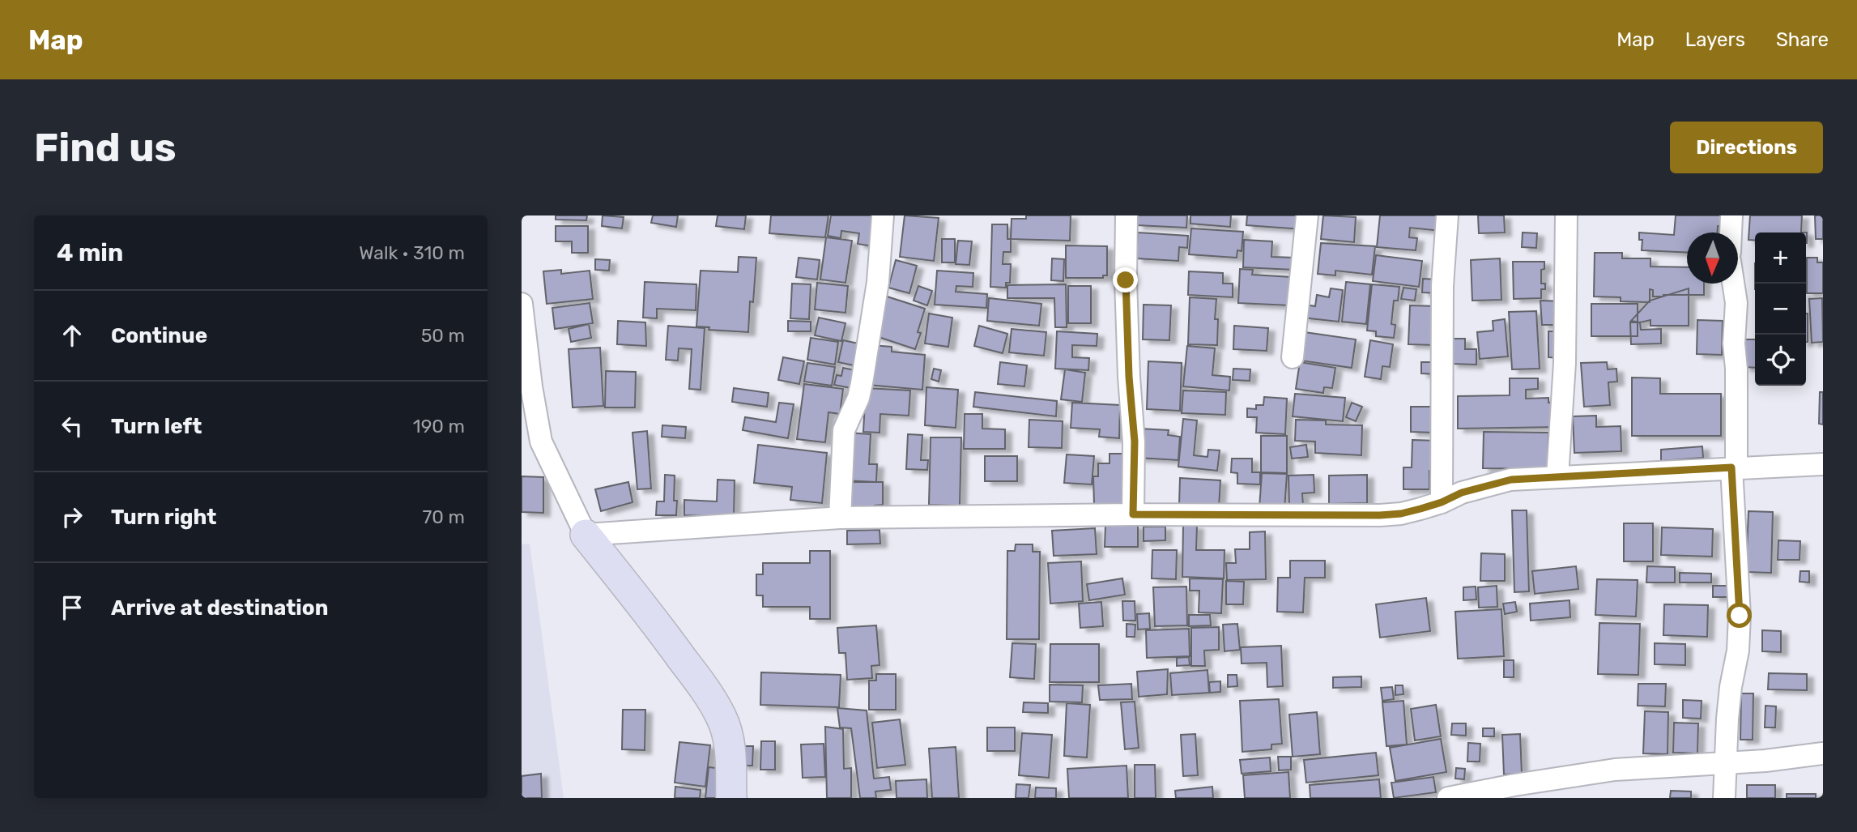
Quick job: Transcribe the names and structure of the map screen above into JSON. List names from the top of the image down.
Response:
{
  "north": "bottom",
  "page": {
    "header": "Map",
    "nav": ["Map", "Layers", "Share"],
    "buttons": "Directions",
    "title": "Find us",
    "heading": ["4 min", "Walk · 310 m"],
    "map_buttons": ["+", "−"],
    "list": [
      ["Continue", "50 m"],
      ["Turn left", "190 m"],
      ["Turn right", "70 m"],
      "Arrive at destination"
    ]
  }
}
